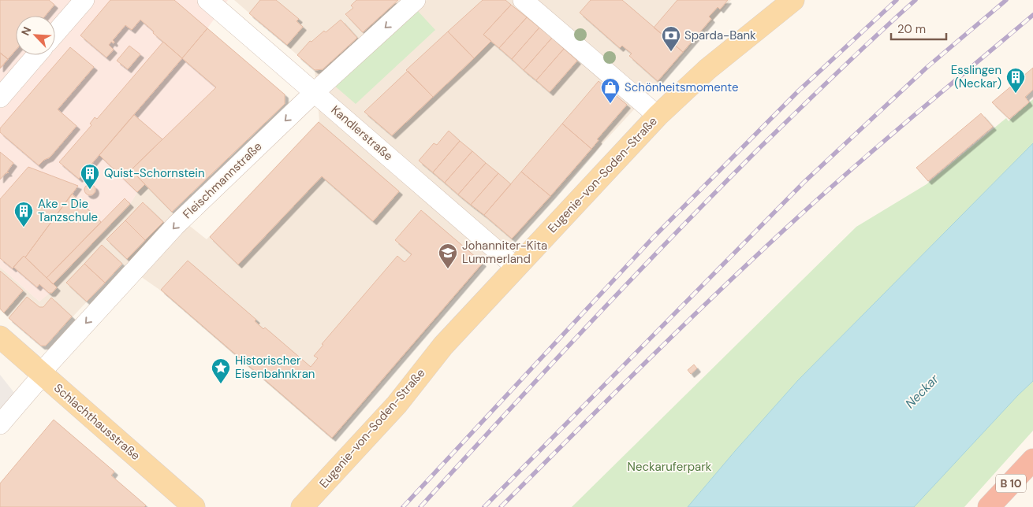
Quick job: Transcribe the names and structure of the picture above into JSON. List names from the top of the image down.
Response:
{
  "streets": {
    "highway": ["B 10"],
    "main road": ["Eugenie-von-Soden-Straße", "Schlachthausstraße"],
    "street": ["Kandlerstraße", "Fleischmannstraße"]
  },
  "crossings": [
    ["Kandlerstraße", "Eugenie-von-Soden-Straße"],
    ["Kandlerstraße", "Fleischmannstraße"],
    ["Fleischmannstraße", "Schlachthausstraße"]
  ],
  "one_way": ["Fleischmannstraße"],
  "water": ["Neckar"],
  "parks": ["Neckaruferpark"],
  "places": {
    "bank": ["Sparda-Bank"],
    "building": ["Esslingen (Neckar)", "Quist-Schornstein", "Ake - Die Tanzschule"],
    "shop": ["Schönheitsmomente"],
    "school or university": ["Johanniter-Kita Lummerland"],
    "place": ["Historischer Eisenbahnkran"]
  },
  "scale_bar": "20 m",
  "north": "top left"
}
